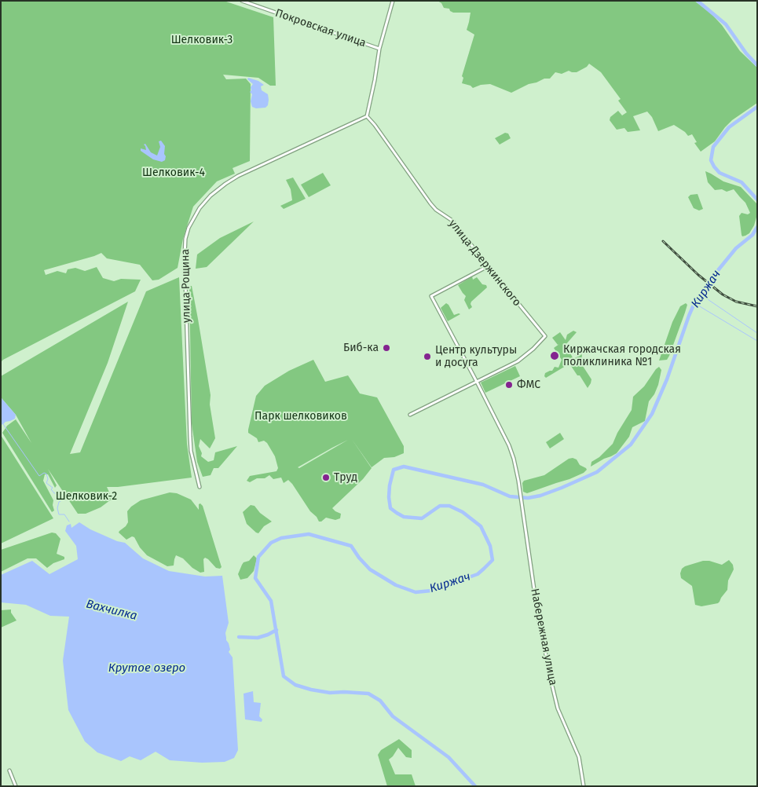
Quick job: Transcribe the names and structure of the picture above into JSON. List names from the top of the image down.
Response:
{
  "streets": {
    "street": [
      "Покровская улица",
      "улица Дзержинского",
      "улица Рощина",
      "Набережная улица"
    ]
  },
  "crossings": [
    ["улица Дзержинского", "улица Рощина"],
    ["улица Дзержинского", "Набережная улица"]
  ],
  "water": ["Киржач", "Вахчилка", "Крутое озеро"],
  "parks": [
    "Шелковик-3",
    "Шелковик-4",
    "Парк шелковиков",
    "Шелковик-2"
  ],
  "places": [
    "Биб-ка",
    "Киржачская городская поликлиника №1",
    "Центр культуры и досуга",
    "ФМС",
    "Труд"
  ]
}
